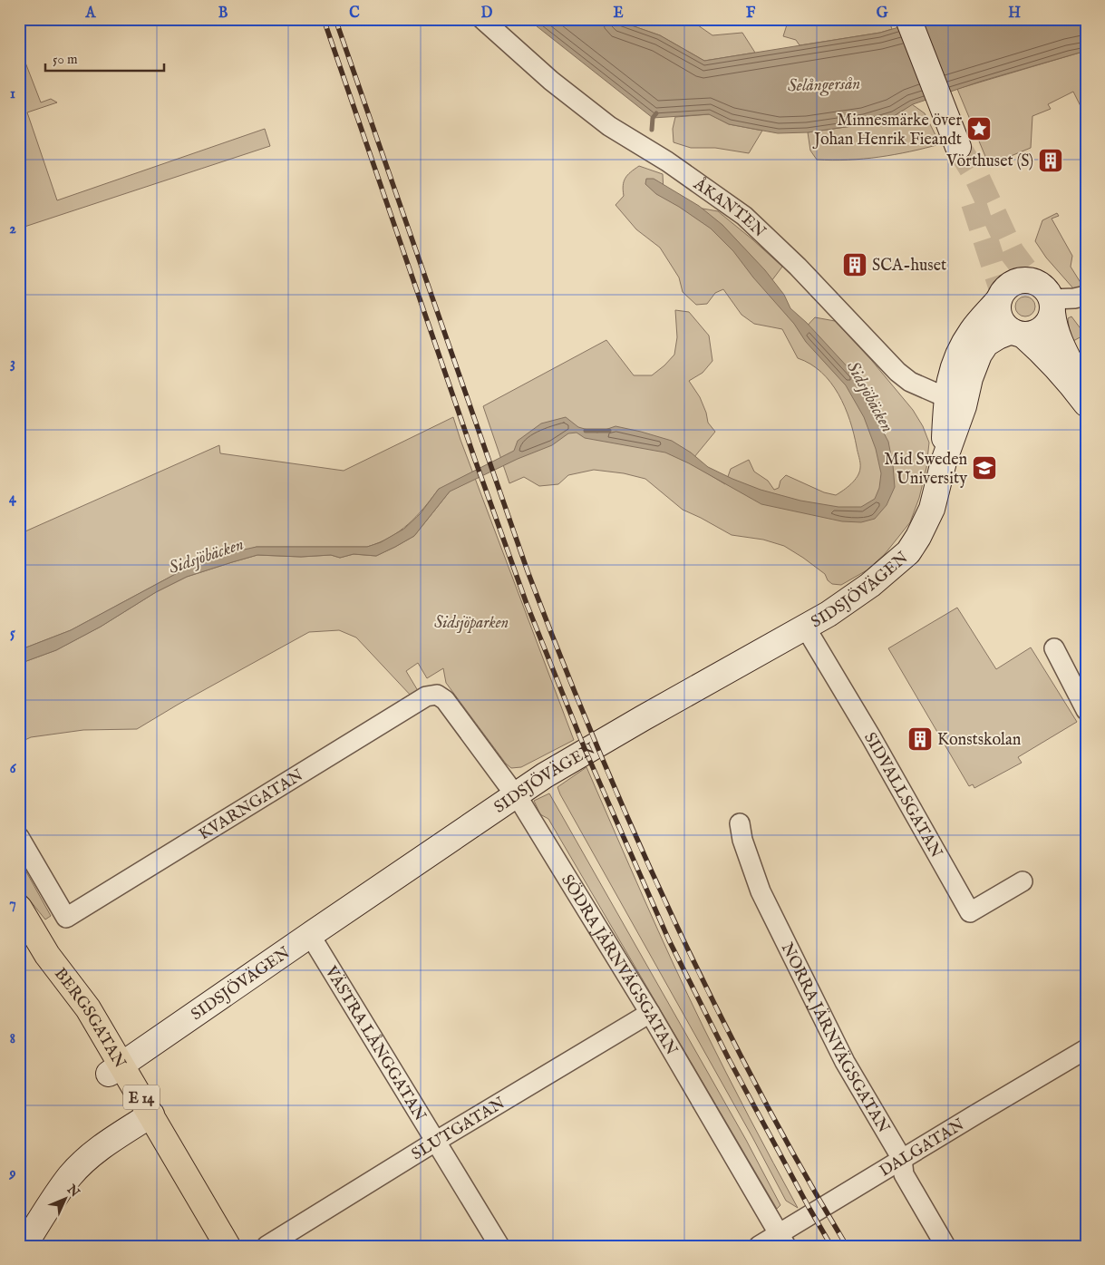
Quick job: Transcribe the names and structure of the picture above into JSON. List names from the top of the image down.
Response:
{
  "streets": {
    "highway": ["BERGSGATAN", "E 14"],
    "street": [
      "ÅKANTEN",
      "SIDSJÖVÄGEN",
      "SIDVALLSGATAN",
      "KVARNGATAN",
      "SÖDRA JÄRNVÄGSGATAN",
      "NORRA JÄRNVÄGSGATAN",
      "VÄSTRA LÅNGGATAN",
      "SLUTGATAN",
      "DALGATAN"
    ]
  },
  "crossings": [
    ["ÅKANTEN", "SIDSJÖVÄGEN"],
    ["SIDSJÖVÄGEN", "SIDVALLSGATAN"],
    ["SIDSJÖVÄGEN", "SÖDRA JÄRNVÄGSGATAN"],
    ["SIDSJÖVÄGEN", "BERGSGATAN"],
    ["SIDSJÖVÄGEN", "VÄSTRA LÅNGGATAN"],
    ["KVARNGATAN", "SÖDRA JÄRNVÄGSGATAN"],
    ["SÖDRA JÄRNVÄGSGATAN", "SLUTGATAN"],
    ["SÖDRA JÄRNVÄGSGATAN", "DALGATAN"],
    ["NORRA JÄRNVÄGSGATAN", "DALGATAN"],
    ["VÄSTRA LÅNGGATAN", "SLUTGATAN"]
  ],
  "water": ["Selångersån", "Sidsjöbäcken"],
  "parks": ["Sidsjöparken"],
  "places": {
    "place": ["Minnesmärke över Johan Henrik Fieandt"],
    "building": ["Vörthuset (S)", "SCA-huset", "Konstskolan"],
    "school or university": ["Mid Sweden University"]
  },
  "scale_bar": "50 m",
  "north": "top right",
  "grid": {
    "columns": [
      "A",
      "B",
      "C",
      "D",
      "E",
      "F",
      "G",
      "H"
    ],
    "rows": [
      "1",
      "2",
      "3",
      "4",
      "5",
      "6",
      "7",
      "8",
      "9"
    ]
  }
}
